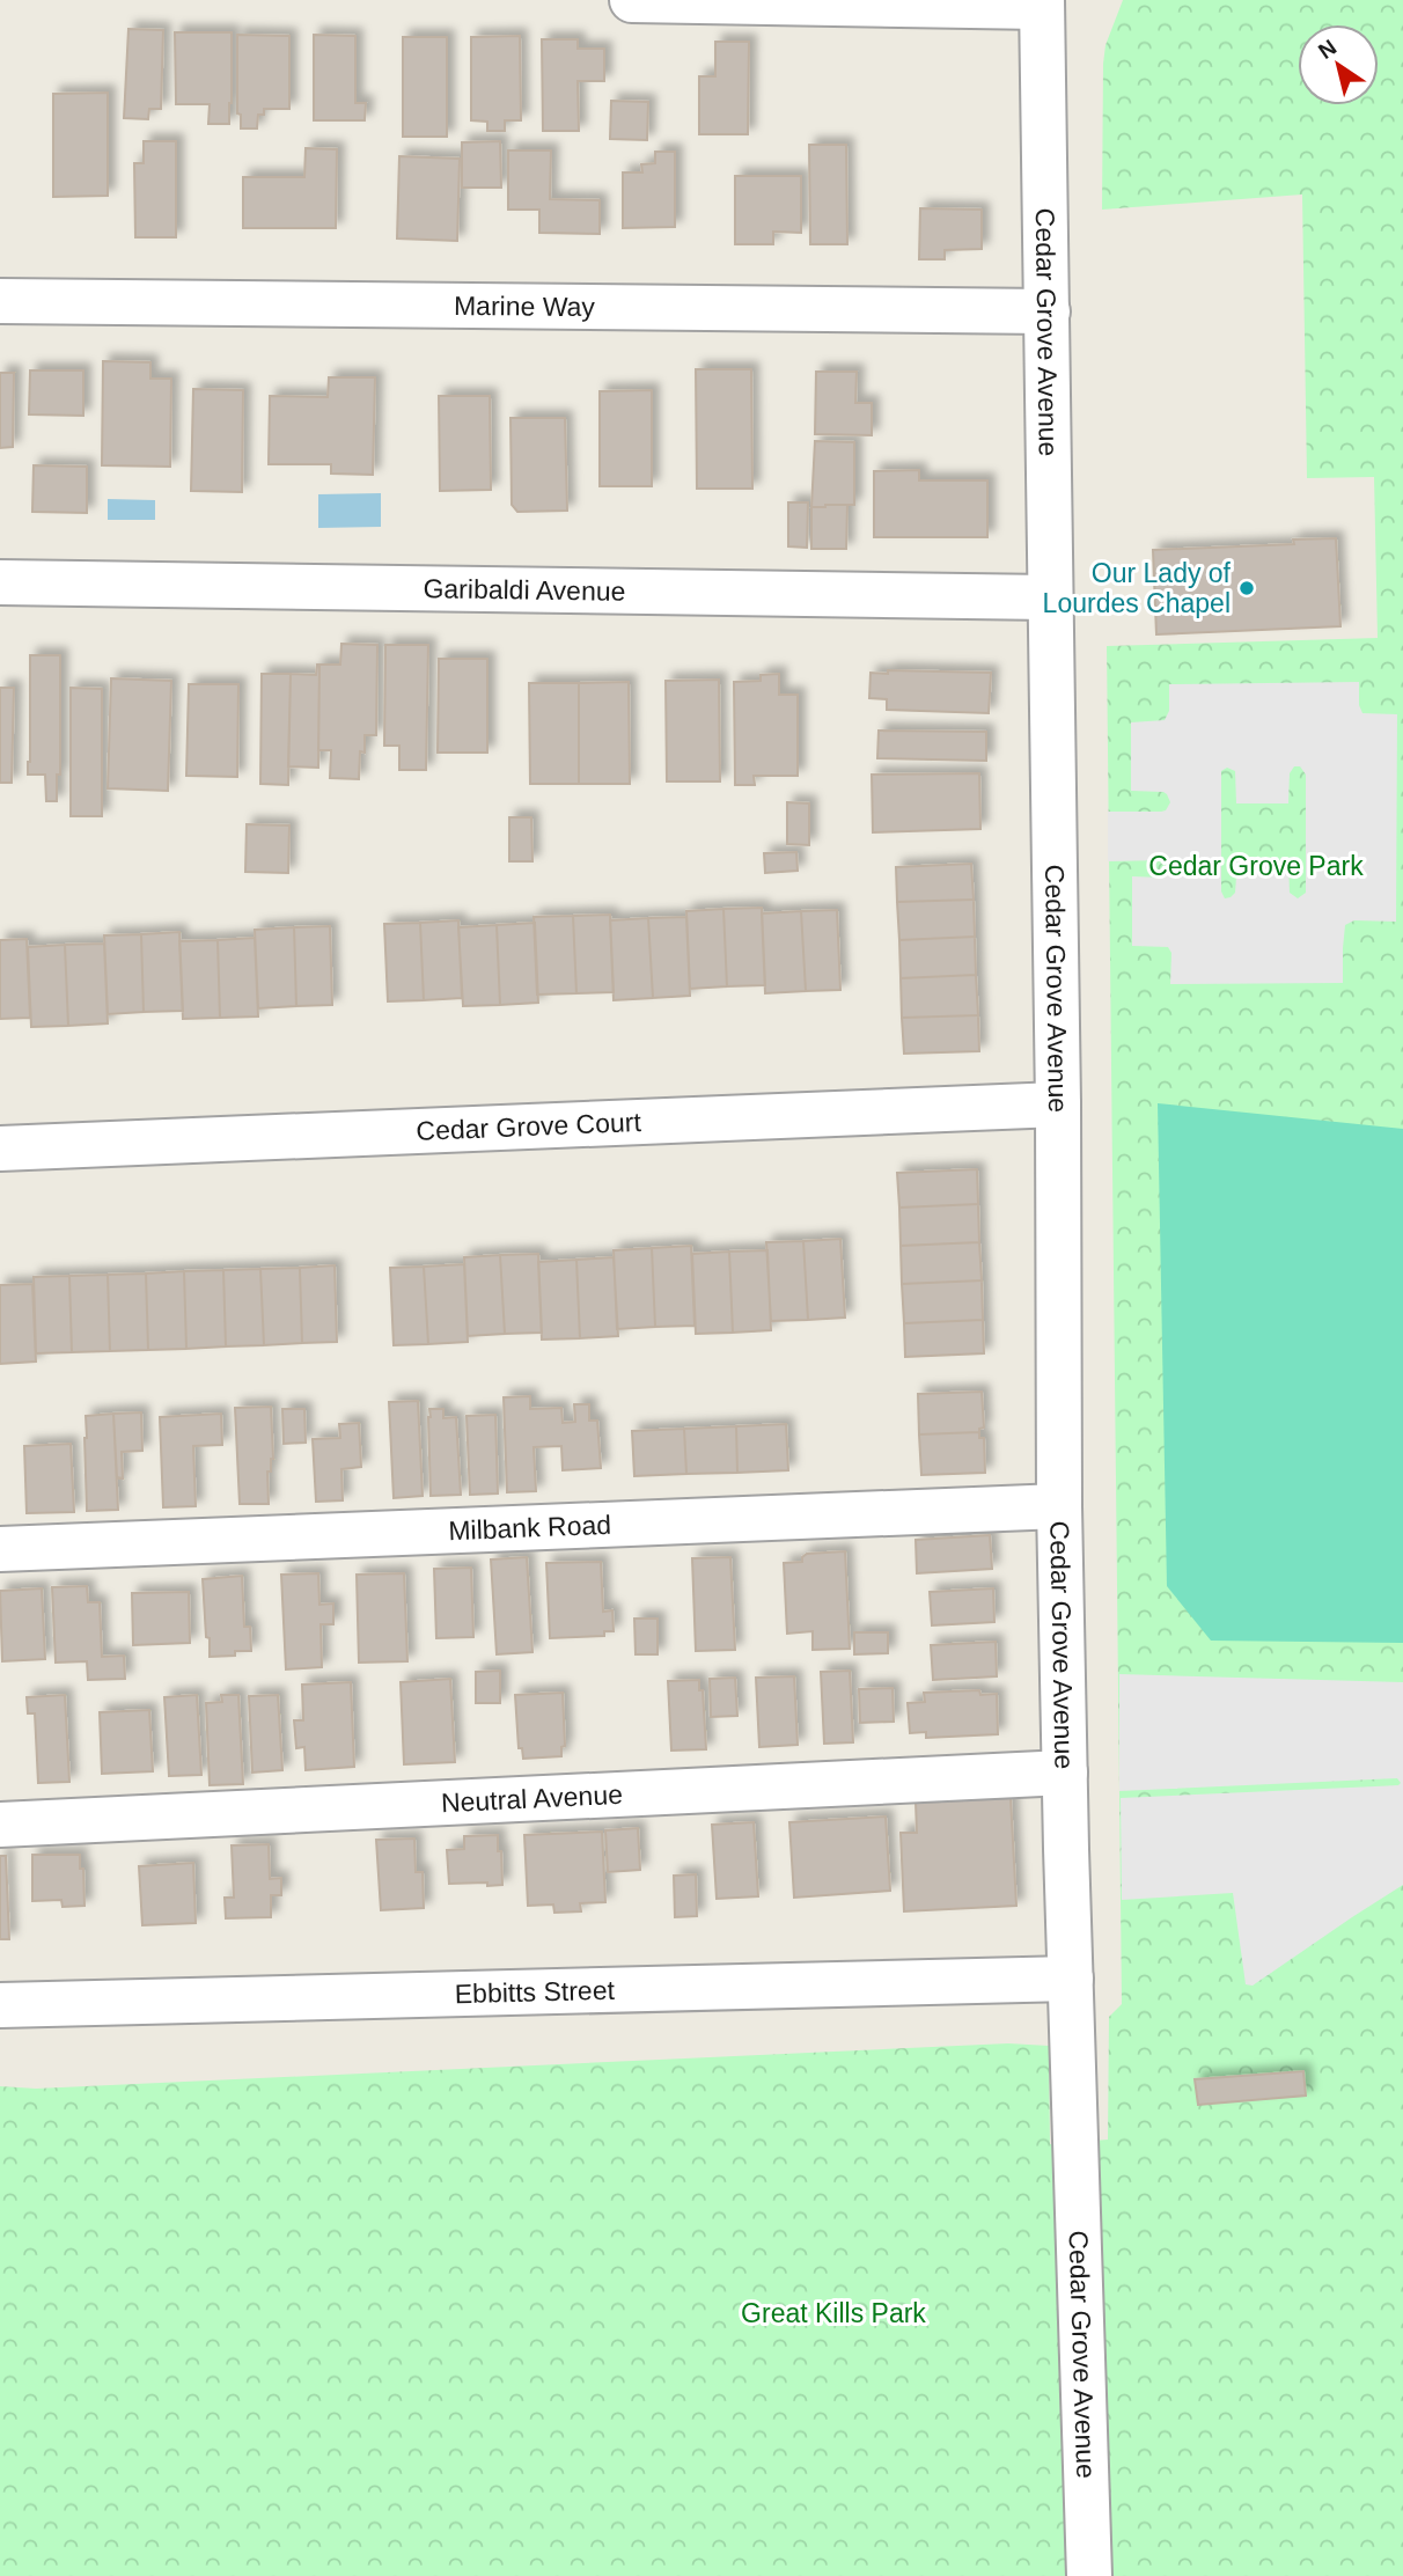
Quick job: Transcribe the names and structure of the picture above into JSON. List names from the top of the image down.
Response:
{
  "streets": {
    "street": [
      "Marine Way",
      "Cedar Grove Avenue",
      "Garibaldi Avenue",
      "Cedar Grove Court",
      "Milbank Road",
      "Neutral Avenue",
      "Ebbitts Street"
    ]
  },
  "crossings": [
    ["Marine Way", "Cedar Grove Avenue"],
    ["Cedar Grove Avenue", "Garibaldi Avenue"],
    ["Cedar Grove Avenue", "Cedar Grove Court"],
    ["Cedar Grove Avenue", "Milbank Road"],
    ["Cedar Grove Avenue", "Neutral Avenue"],
    ["Cedar Grove Avenue", "Ebbitts Street"]
  ],
  "parks": ["Cedar Grove Park", "Great Kills Park"],
  "places": ["Our Lady of Lourdes Chapel"],
  "north": "top left"
}
